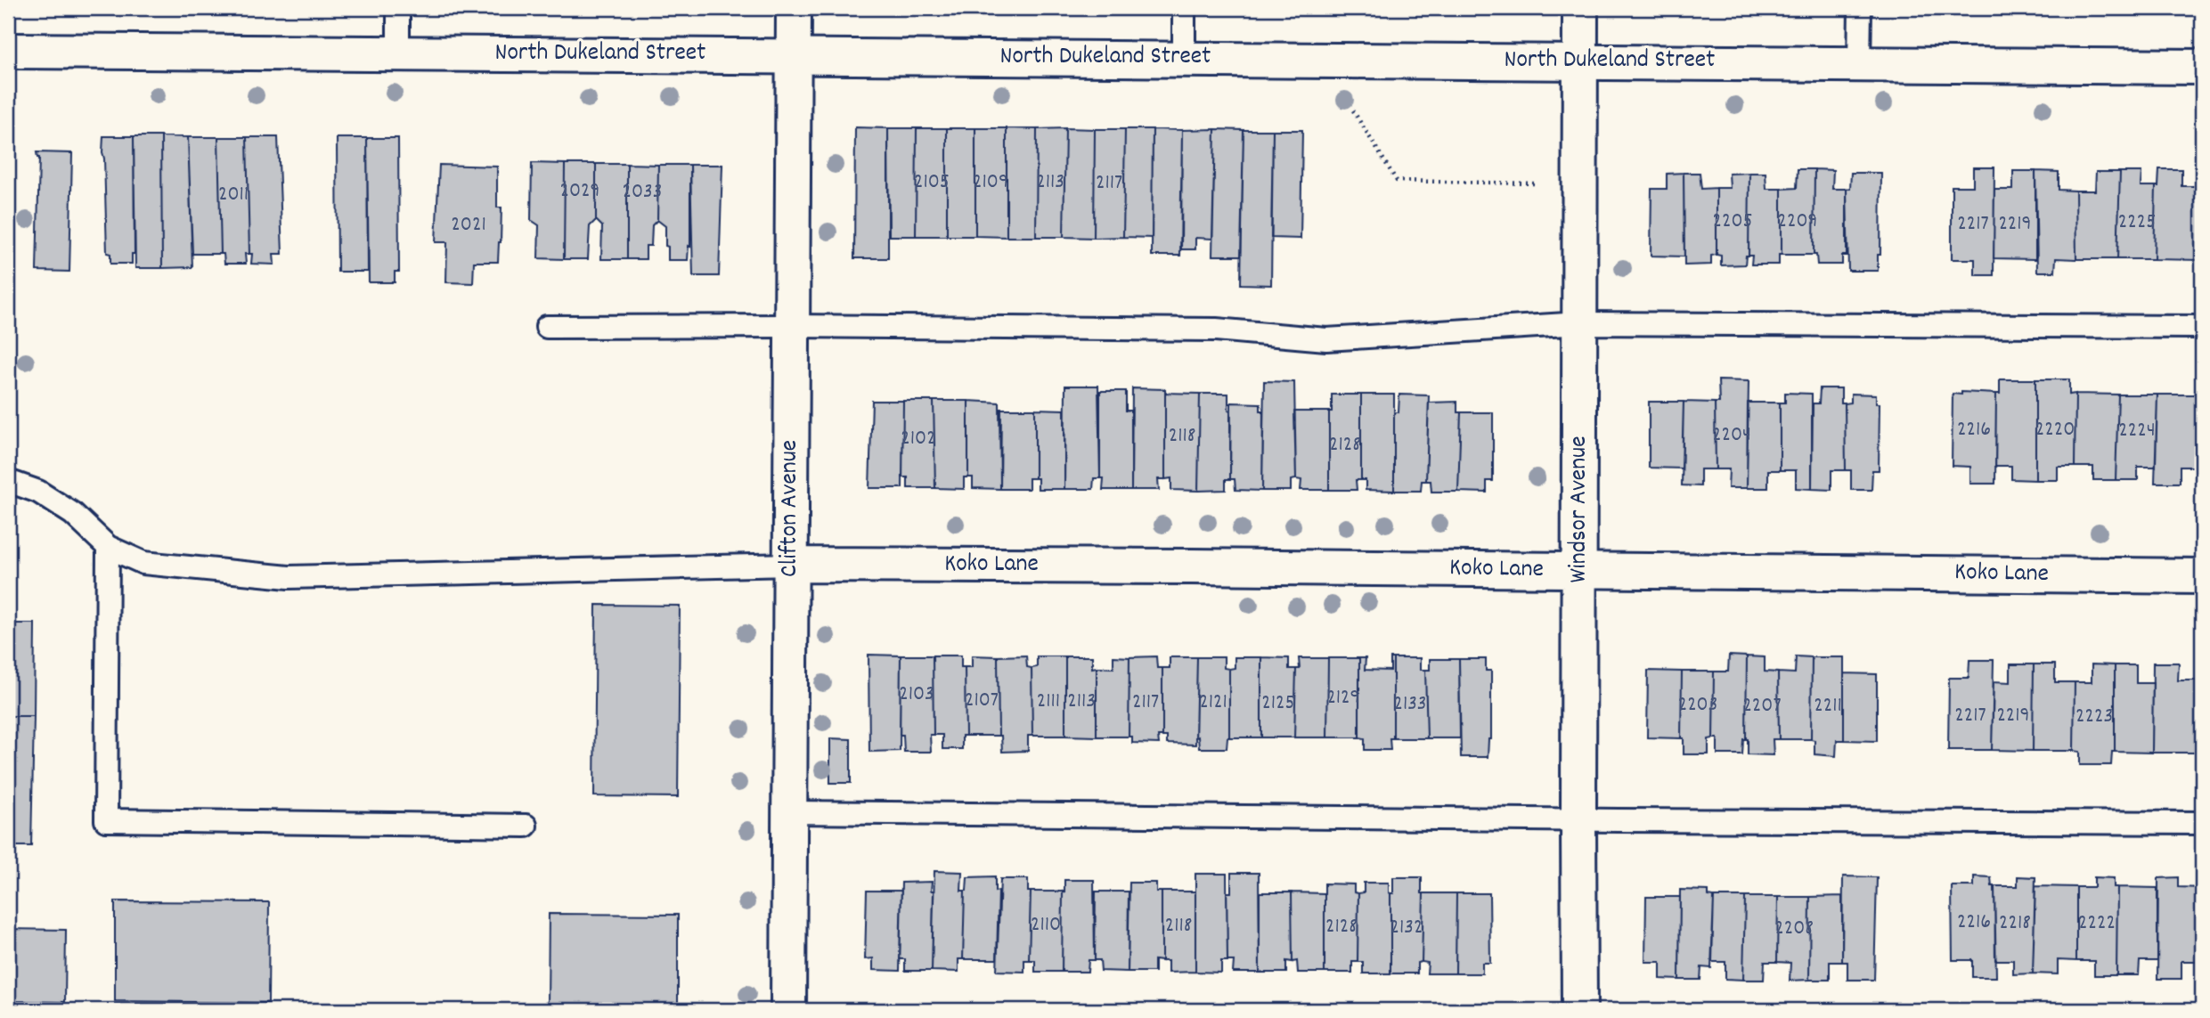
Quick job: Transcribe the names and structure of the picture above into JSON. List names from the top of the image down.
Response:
{
  "streets": {
    "street": [
      "North Dukeland Street",
      "Clifton Avenue",
      "Windsor Avenue",
      "Koko Lane"
    ]
  },
  "crossings": [
    ["North Dukeland Street", "Clifton Avenue"],
    ["North Dukeland Street", "Windsor Avenue"],
    ["Clifton Avenue", "Koko Lane"],
    ["Windsor Avenue", "Koko Lane"]
  ],
  "house_numbers": [
    "2105",
    "2109",
    "2113",
    "2117",
    "2029",
    "2033",
    "2011",
    "2205",
    "2209",
    "2225",
    "2217",
    "2219",
    "2021",
    "2216",
    "2220",
    "2224",
    "2204",
    "2118",
    "2102",
    "2128",
    "2103",
    "2129",
    "2107",
    "2111",
    "2113",
    "2117",
    "2121",
    "2125",
    "2133",
    "2203",
    "2207",
    "2211",
    "2217",
    "2219",
    "2223",
    "2216",
    "2218",
    "2222",
    "2110",
    "2118",
    "2128",
    "2132",
    "2208"
  ]
}
